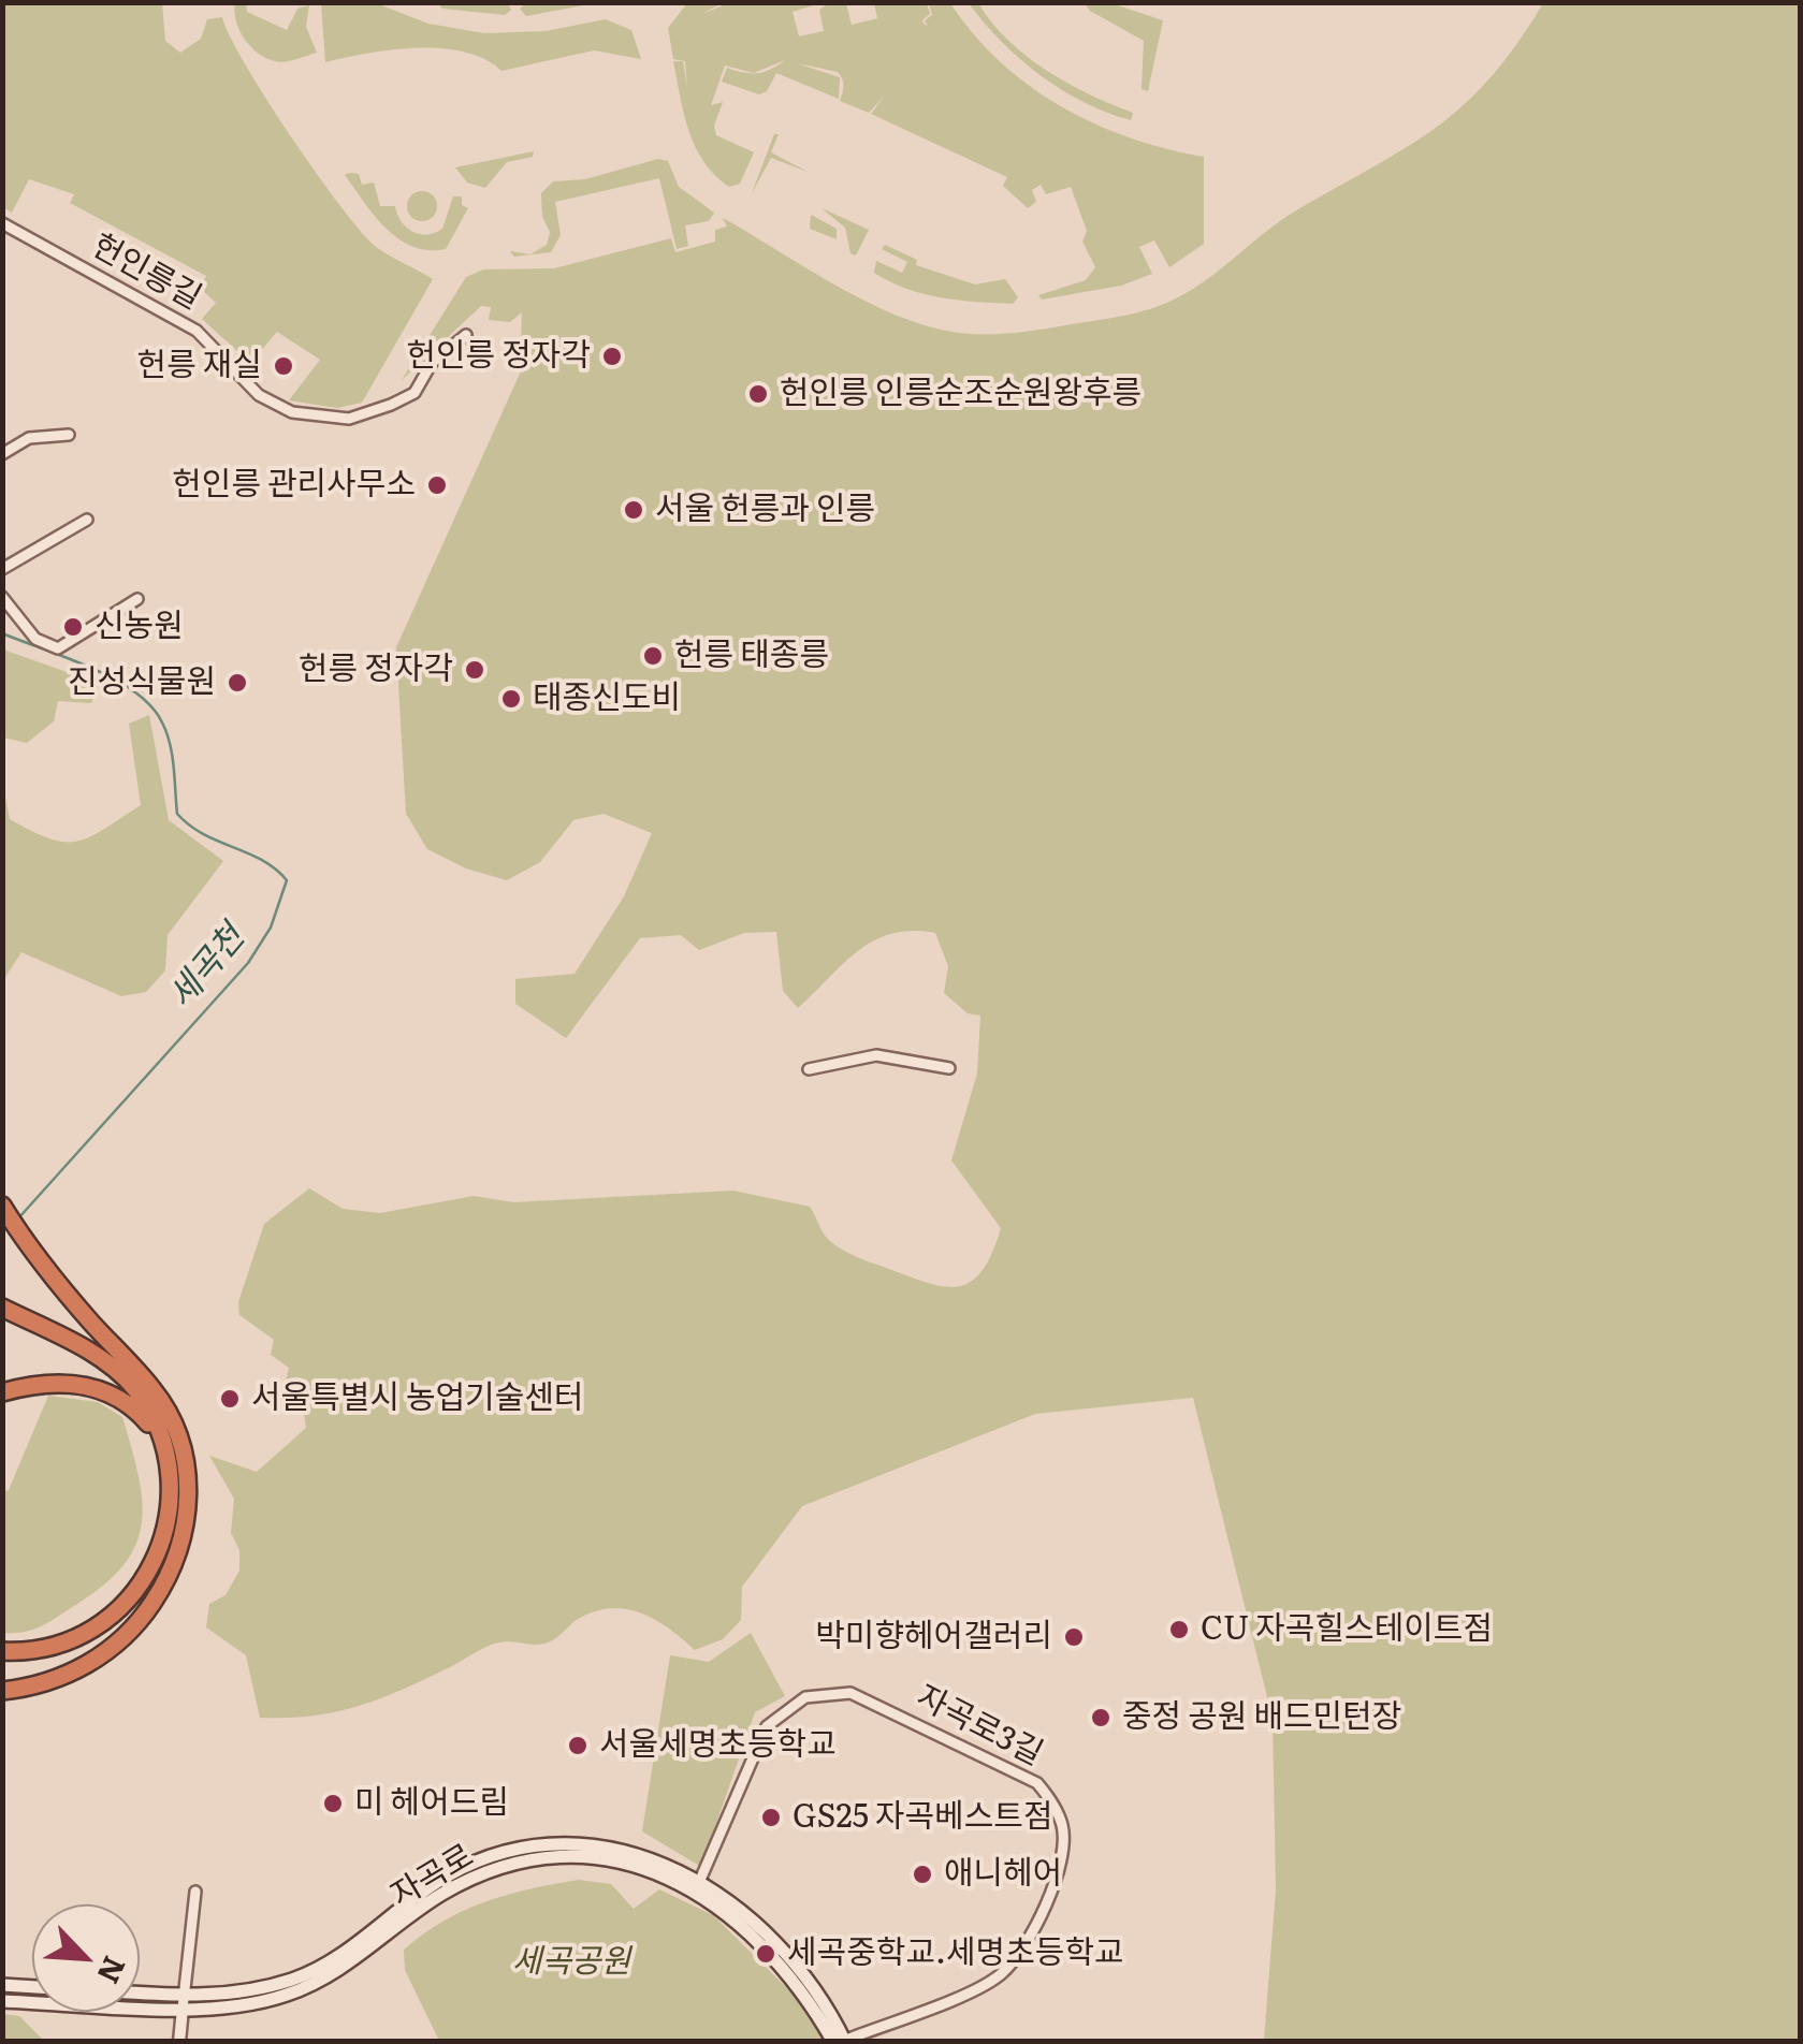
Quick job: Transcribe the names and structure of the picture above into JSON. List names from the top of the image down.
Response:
{
  "streets": {
    "main road": ["자곡로"],
    "street": ["헌인릉길", "자곡로3길"]
  },
  "crossings": [
    ["자곡로3길", "자곡로"]
  ],
  "water": ["세곡천"],
  "parks": ["세곡공원"],
  "places": [
    "헌인릉 정자각",
    "헌릉 재실",
    "헌인릉 인릉순조순원왕후릉",
    "헌인릉 관리사무소",
    "서울 헌릉과 인릉",
    "신농원",
    "헌릉 태종릉",
    "헌릉 정자각",
    "진성식물원",
    "태종신도비",
    "서울특별시 농업기술센터",
    "CU 자곡힐스테이트점",
    "박미향헤어갤러리",
    "중정 공원 배드민턴장",
    "서울세명초등학교",
    "미 헤어드림",
    "GS25 자곡베스트점",
    "애니헤어",
    "세곡중학교.세명초등학교"
  ],
  "north": "bottom right"
}
